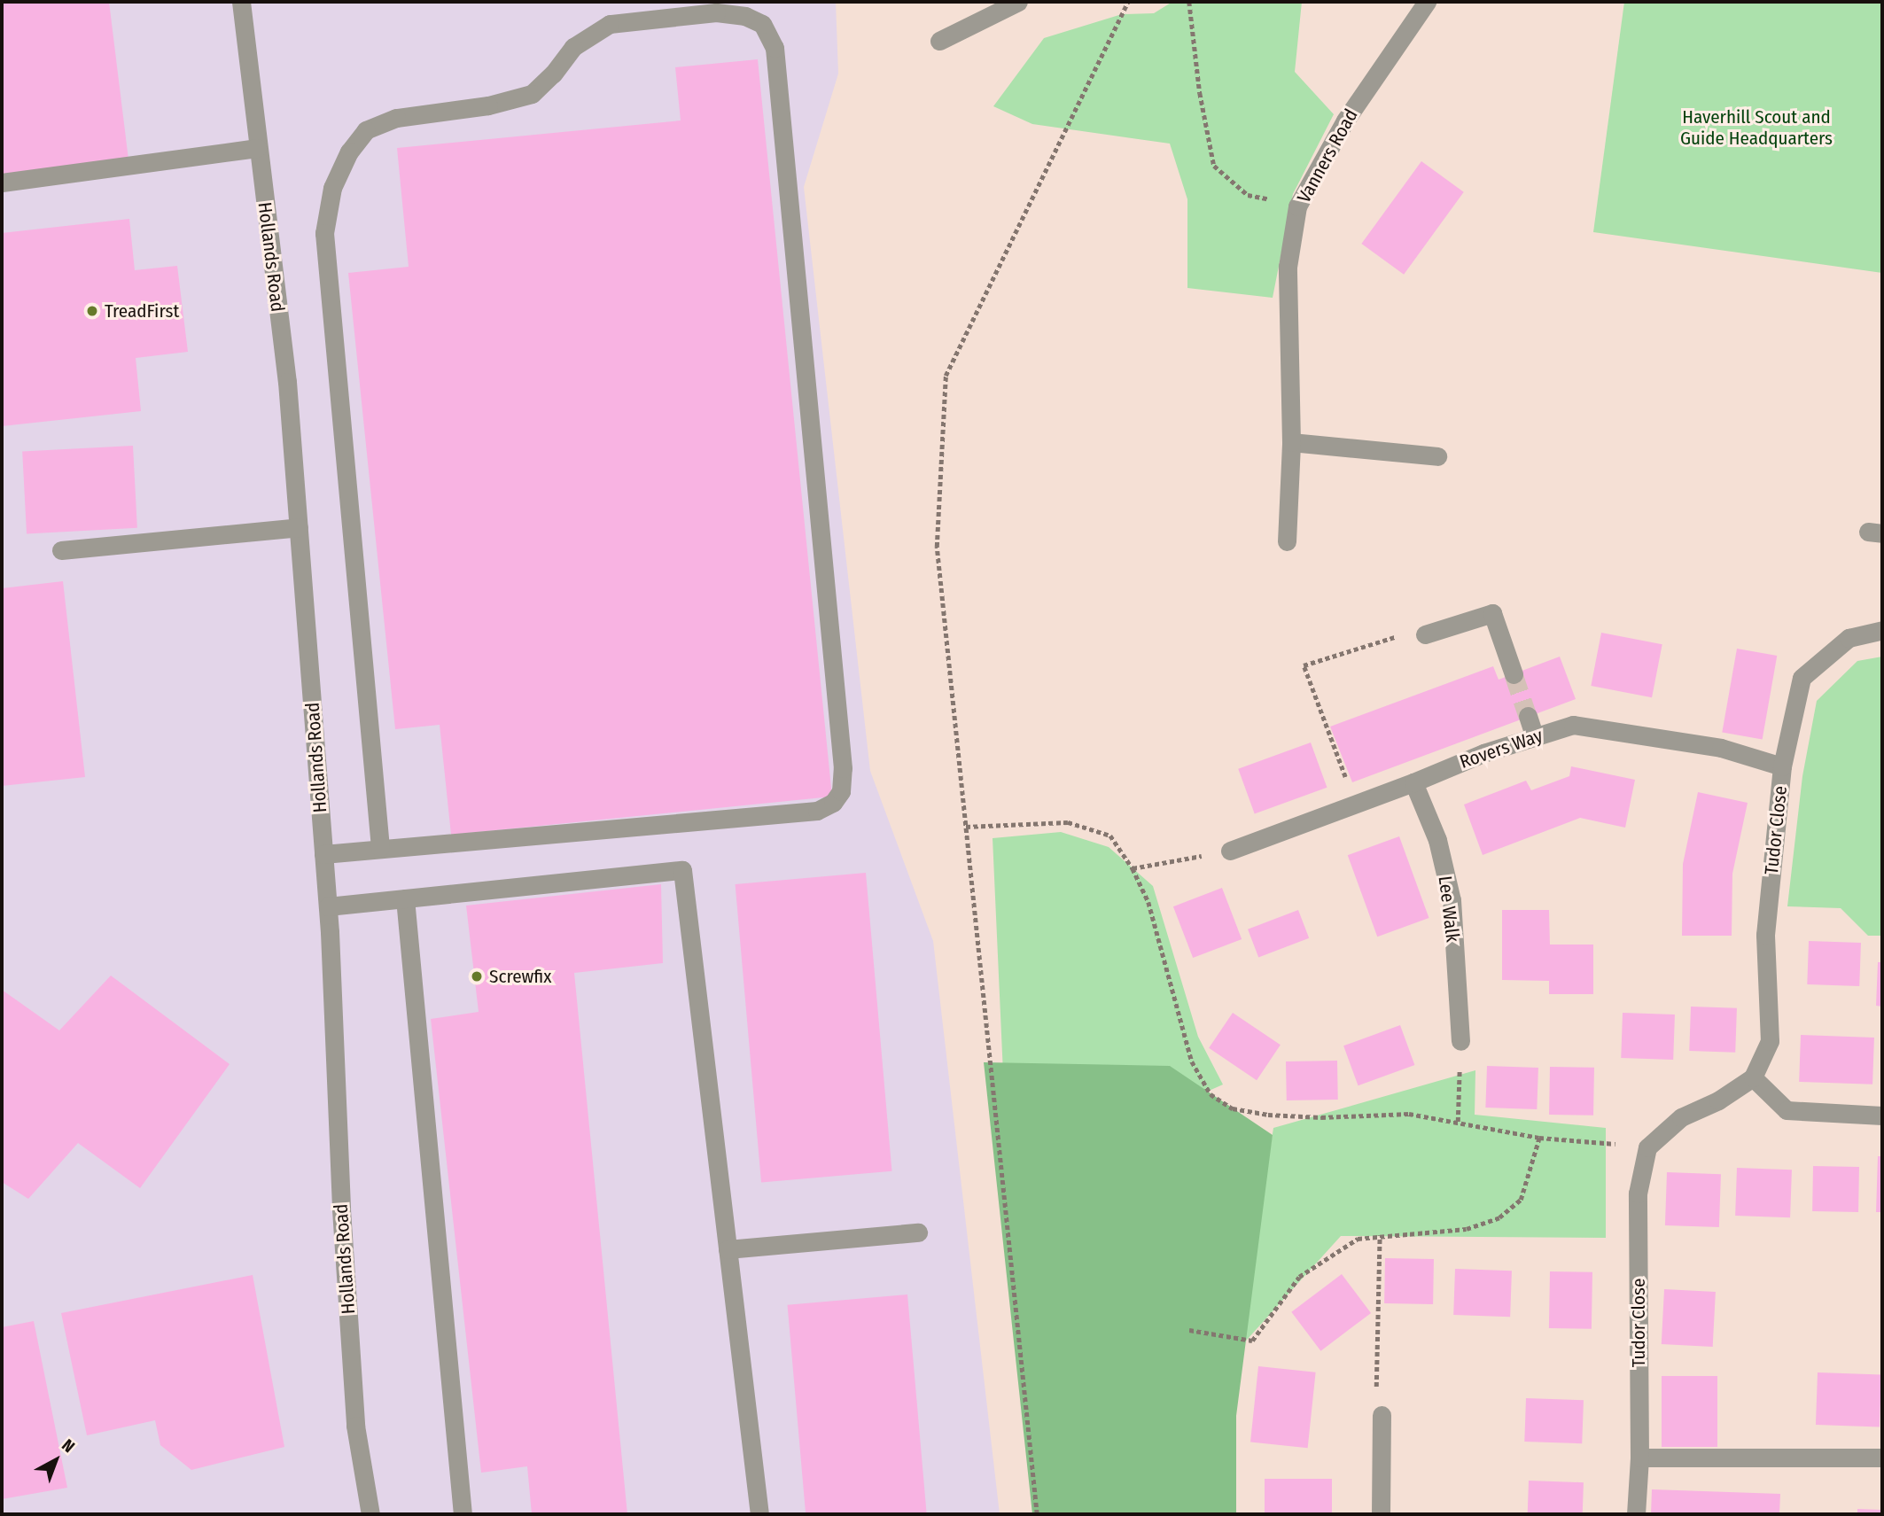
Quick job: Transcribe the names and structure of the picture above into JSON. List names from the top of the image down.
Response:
{
  "streets": {
    "street": [
      "Vanners Road",
      "Hollands Road",
      "Rovers Way",
      "Tudor Close",
      "Lee Walk"
    ]
  },
  "crossings": [
    ["Rovers Way", "Tudor Close"],
    ["Rovers Way", "Lee Walk"]
  ],
  "parks": ["Haverhill Scout and Guide Headquarters"],
  "places": ["TreadFirst", "Screwfix"],
  "north": "top right"
}
